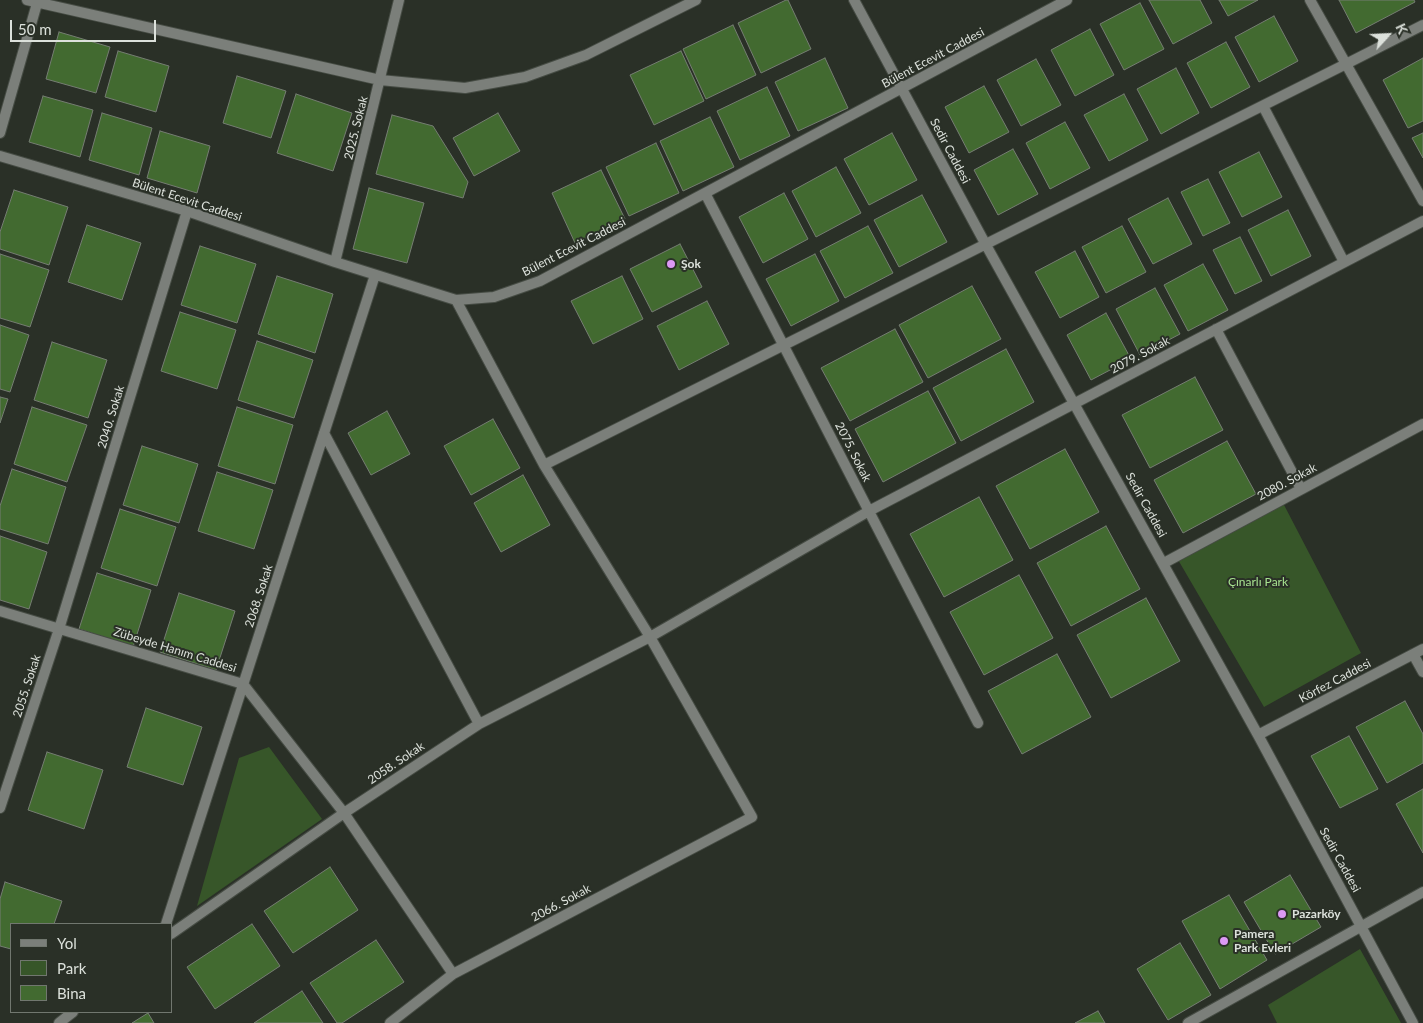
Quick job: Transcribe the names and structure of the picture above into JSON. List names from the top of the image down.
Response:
{
  "streets": {
    "street": [
      "Bülent Ecevit Caddesi",
      "2025. Sokak",
      "Sedir Caddesi",
      "2079. Sokak",
      "2040. Sokak",
      "2075. Sokak",
      "2080. Sokak",
      "2068. Sokak",
      "Zübeyde Hanım Caddesi",
      "Körfez Caddesi",
      "2055. Sokak",
      "2058. Sokak",
      "2066. Sokak"
    ]
  },
  "crossings": [
    ["Bülent Ecevit Caddesi", "2025. Sokak"],
    ["Bülent Ecevit Caddesi", "Sedir Caddesi"],
    ["Bülent Ecevit Caddesi", "2040. Sokak"],
    ["Bülent Ecevit Caddesi", "2075. Sokak"],
    ["Bülent Ecevit Caddesi", "2068. Sokak"],
    ["Sedir Caddesi", "2079. Sokak"],
    ["Sedir Caddesi", "2080. Sokak"],
    ["Sedir Caddesi", "Körfez Caddesi"],
    ["2079. Sokak", "2075. Sokak"],
    ["2079. Sokak", "2058. Sokak"],
    ["2079. Sokak", "2066. Sokak"],
    ["2040. Sokak", "Zübeyde Hanım Caddesi"],
    ["2040. Sokak", "2055. Sokak"],
    ["2068. Sokak", "Zübeyde Hanım Caddesi"],
    ["Zübeyde Hanım Caddesi", "2055. Sokak"],
    ["Zübeyde Hanım Caddesi", "2058. Sokak"],
    ["Zübeyde Hanım Caddesi", "2066. Sokak"],
    ["2058. Sokak", "2066. Sokak"]
  ],
  "parks": ["Çınarlı Park"],
  "places": ["Şok", "Pazarköy", "Pamera Park Evleri"],
  "legend": ["Yol", "Park", "Bina"],
  "scale_bar": "50 m",
  "north": "top right"
}
